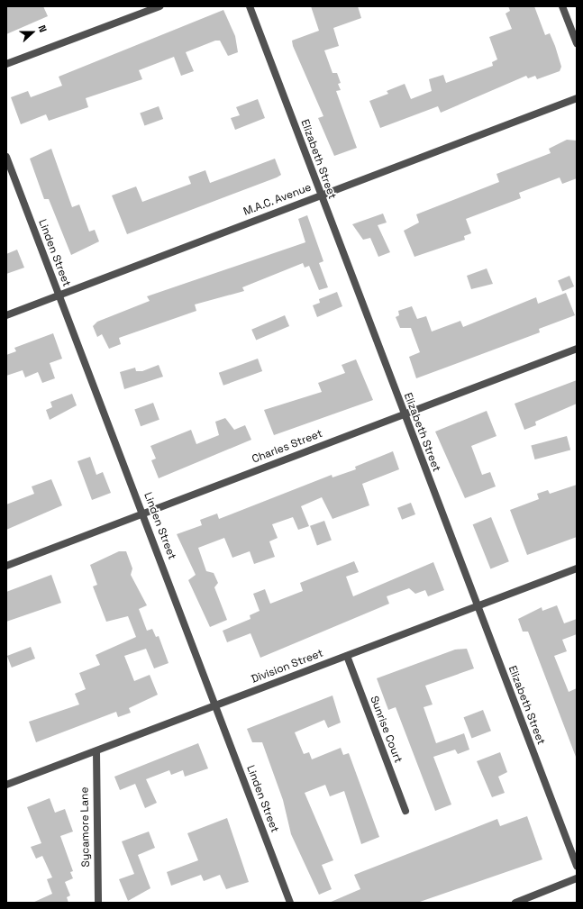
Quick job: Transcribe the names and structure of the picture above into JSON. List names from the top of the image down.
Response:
{
  "streets": {
    "street": [
      "Elizabeth Street",
      "M.A.C. Avenue",
      "Linden Street",
      "Charles Street",
      "Division Street",
      "Sunrise Court",
      "Sycamore Lane"
    ]
  },
  "crossings": [
    ["Elizabeth Street", "M.A.C. Avenue"],
    ["Elizabeth Street", "Charles Street"],
    ["Elizabeth Street", "Division Street"],
    ["M.A.C. Avenue", "Linden Street"],
    ["Linden Street", "Charles Street"],
    ["Linden Street", "Division Street"],
    ["Division Street", "Sunrise Court"],
    ["Division Street", "Sycamore Lane"]
  ],
  "north": "right"
}
